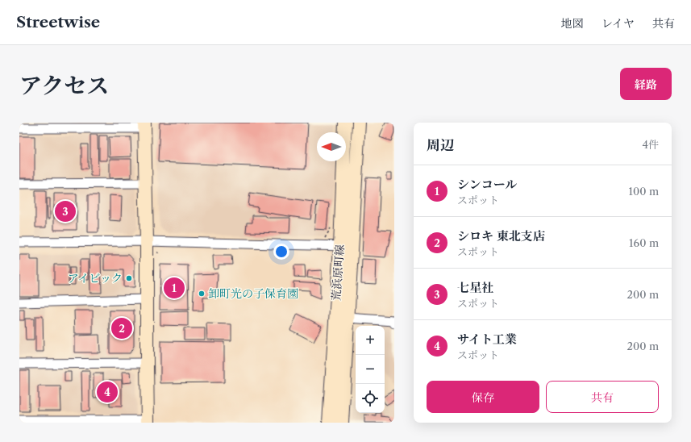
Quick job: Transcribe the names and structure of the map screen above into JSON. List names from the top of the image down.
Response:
{
  "streets": {
    "main road": ["荒浜原町線"]
  },
  "places": ["アイビック", "卸町光の子保育園"],
  "north": "left",
  "page": {
    "header": "Streetwise",
    "nav": ["地図", "レイヤ", "共有"],
    "title": "アクセス",
    "buttons": [
      "経路",
      ["保存", "共有"]
    ],
    "heading": ["周辺", "4件"],
    "list": [
      {
        "mark": "1",
        "name": "シンコール",
        "note": "スポット",
        "value": "100 m"
      },
      {
        "mark": "2",
        "name": "シロキ 東北支店",
        "note": "スポット",
        "value": "160 m"
      },
      {
        "mark": "3",
        "name": "七星社",
        "note": "スポット",
        "value": "200 m"
      },
      {
        "mark": "4",
        "name": "サイト工業",
        "note": "スポット",
        "value": "200 m"
      }
    ],
    "pins": [
      "3",
      "1",
      "2",
      "4"
    ],
    "map_buttons": ["+", "−"]
  }
}
